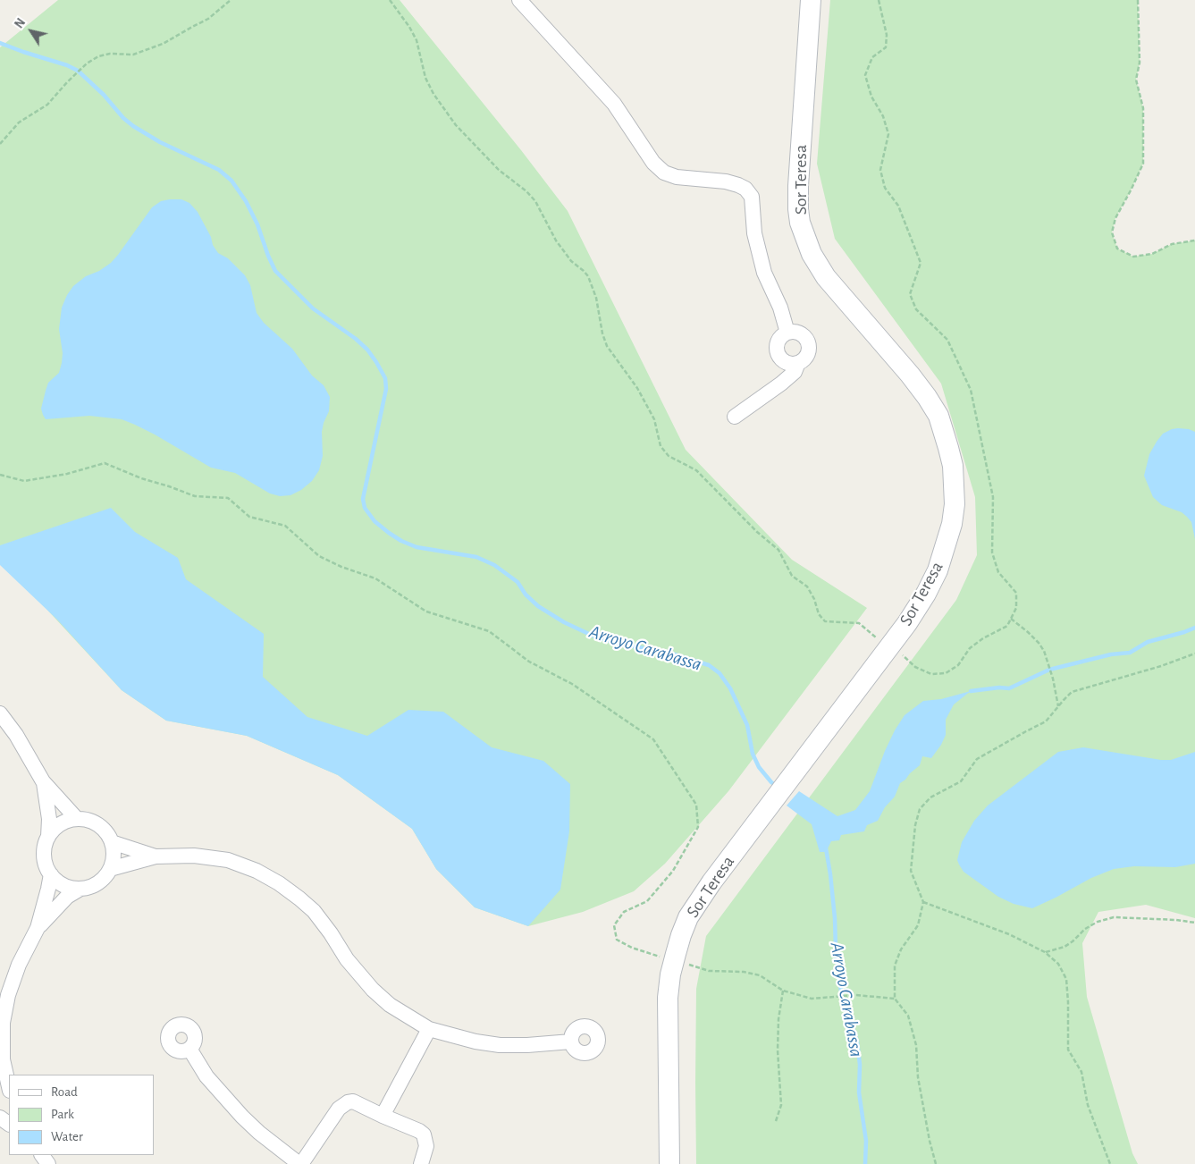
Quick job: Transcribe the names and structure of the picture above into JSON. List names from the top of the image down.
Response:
{
  "streets": {
    "street": ["Sor Teresa"]
  },
  "water": ["Arroyo Carabassa"],
  "legend": ["Road", "Park", "Water"],
  "north": "top left"
}
